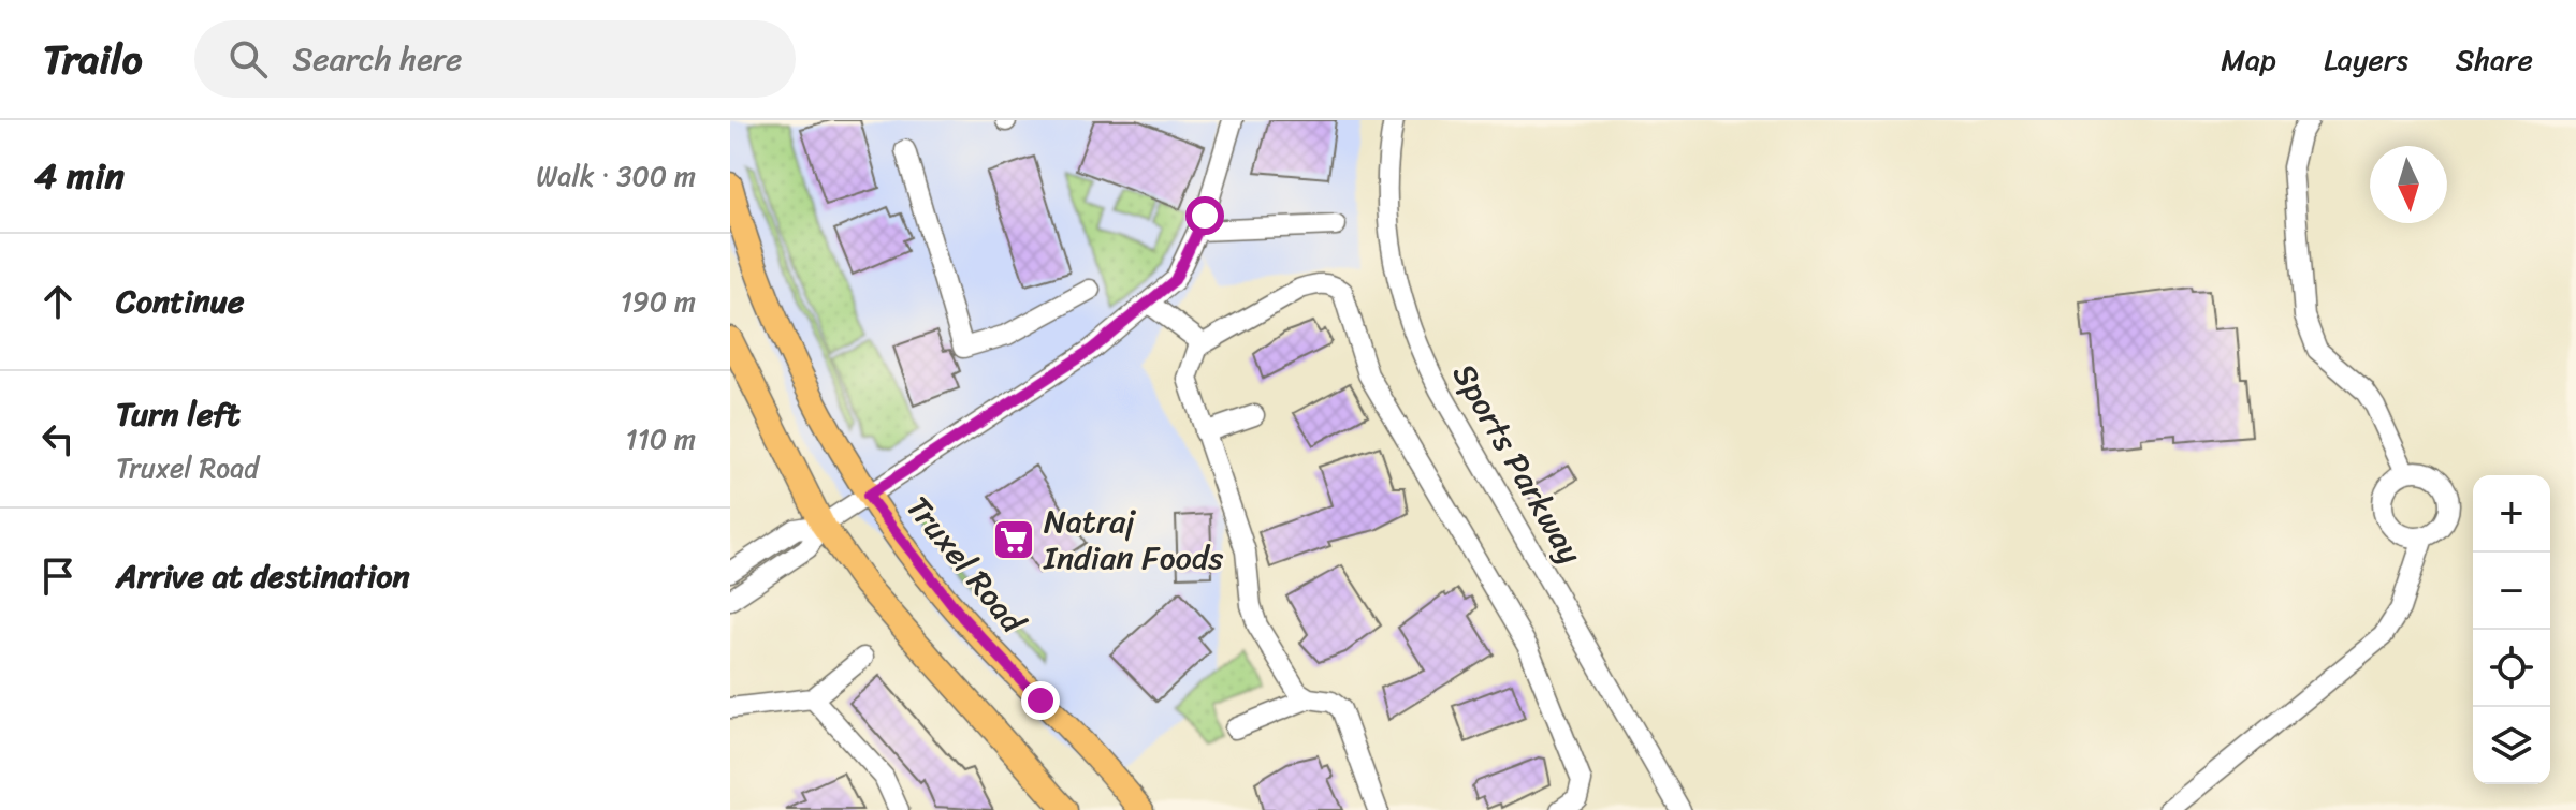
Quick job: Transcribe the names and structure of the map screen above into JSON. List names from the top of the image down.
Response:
{
  "streets": {
    "main road": ["Truxel Road"],
    "lane": ["Sports Parkway"]
  },
  "places": {
    "supermarket": ["Natraj Indian Foods"]
  },
  "north": "bottom",
  "page": {
    "header": "Trailo",
    "search": "Search here",
    "nav": ["Map", "Layers", "Share"],
    "heading": ["4 min", "Walk · 300 m"],
    "list": [
      ["Continue", "190 m"],
      ["Turn left", "Truxel Road", "110 m"],
      "Arrive at destination"
    ],
    "map_buttons": ["+", "−"]
  }
}
